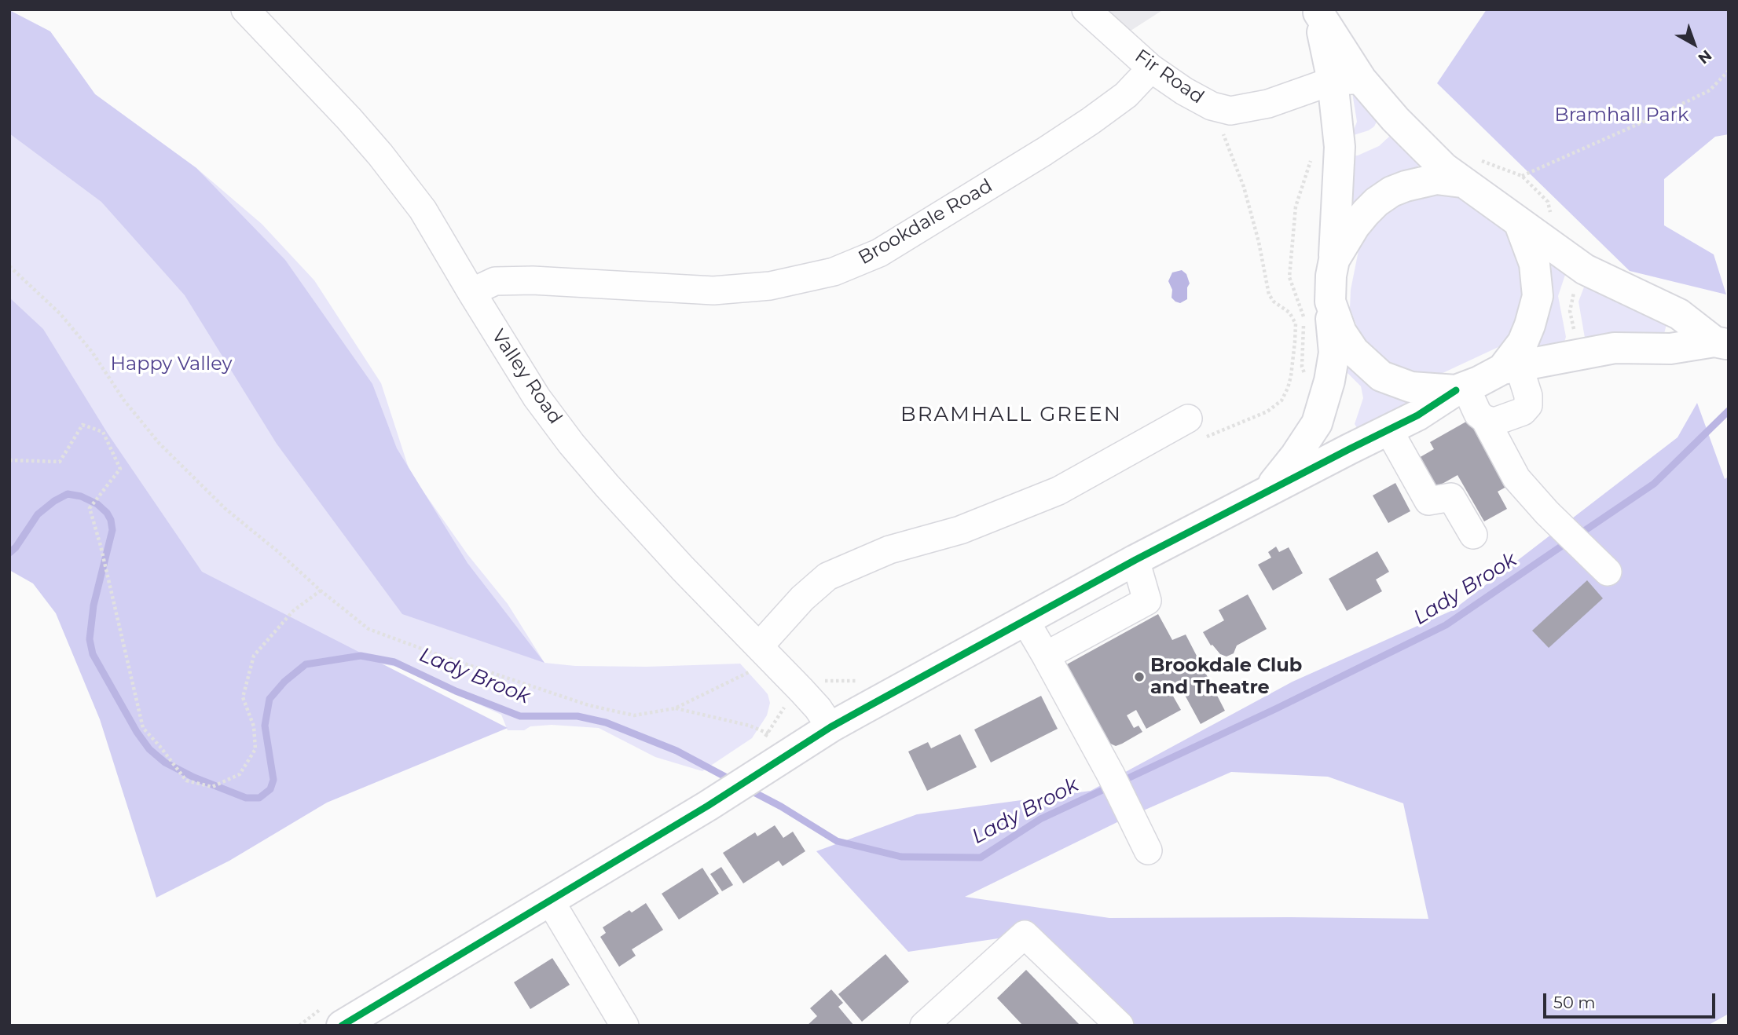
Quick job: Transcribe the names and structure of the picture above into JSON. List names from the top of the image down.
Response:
{
  "streets": {
    "street": ["Fir Road", "Brookdale Road", "Valley Road"]
  },
  "crossings": [
    ["Fir Road", "Brookdale Road"],
    ["Brookdale Road", "Valley Road"]
  ],
  "districts": ["BRAMHALL GREEN"],
  "water": ["Lady Brook"],
  "parks": ["Bramhall Park", "Happy Valley"],
  "places": ["Brookdale Club and Theatre"],
  "scale_bar": "50 m",
  "north": "bottom right"
}
